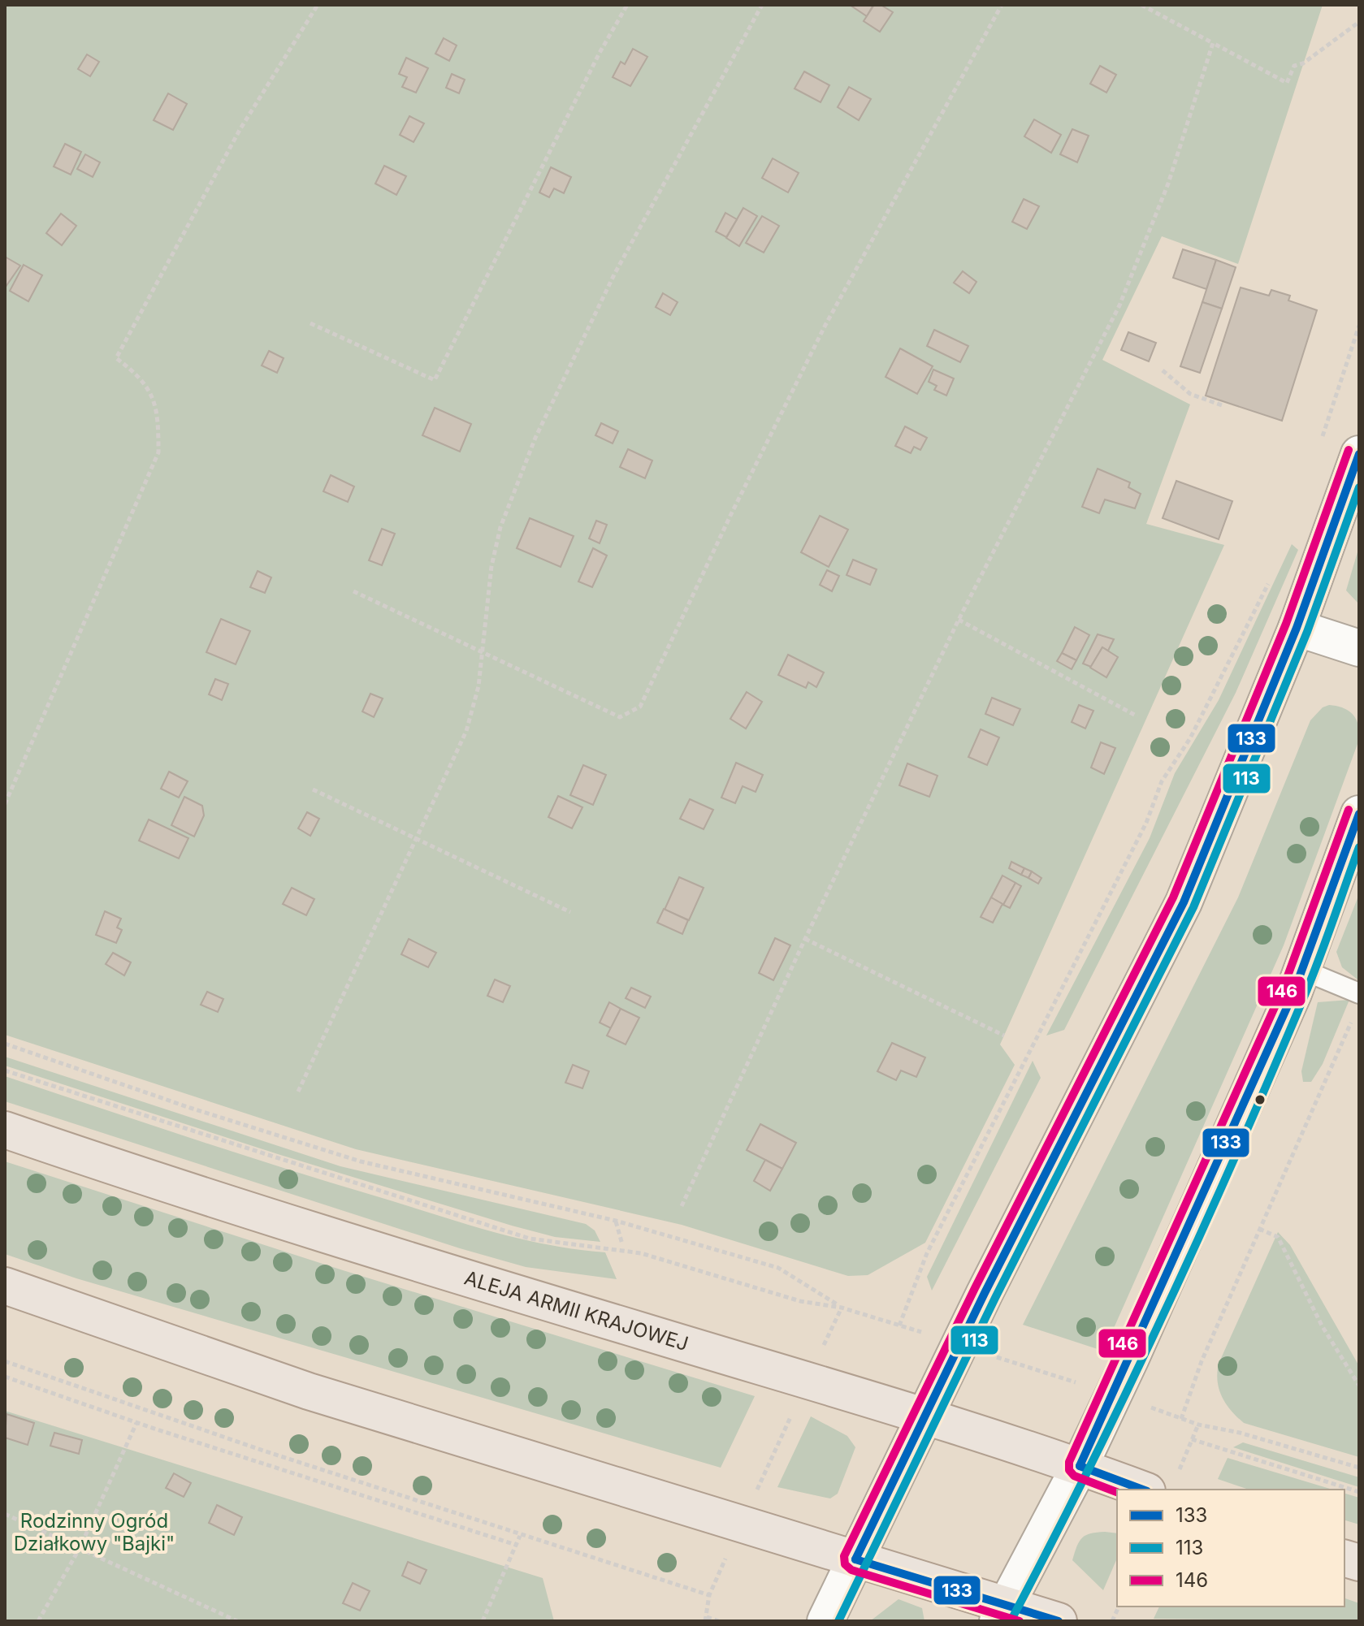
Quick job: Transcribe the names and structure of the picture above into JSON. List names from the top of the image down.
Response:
{
  "streets": {
    "main road": ["ALEJA ARMII KRAJOWEJ"]
  },
  "parks": ["Rodzinny Ogród Działkowy \"Bajki\""],
  "lines": ["transit line 146", "transit line 133", "transit line 113"],
  "legend": ["133", "113", "146"]
}
